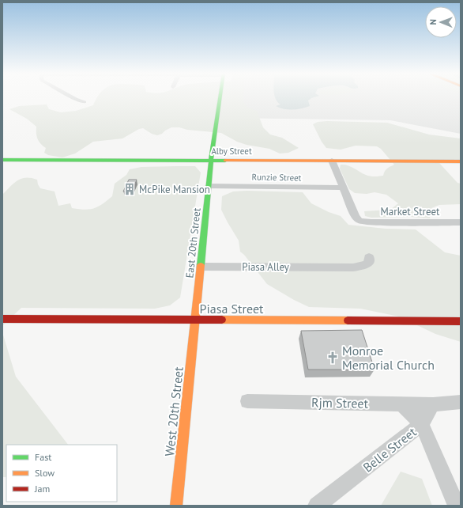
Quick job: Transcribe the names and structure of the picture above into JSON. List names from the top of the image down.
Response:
{
  "streets": {
    "main road": [
      "Alby Street",
      "East 20th Street",
      "Piasa Street",
      "West 20th Street"
    ],
    "street": [
      "Runzie Street",
      "Market Street",
      "Piasa Alley",
      "Rjm Street",
      "Belle Street"
    ]
  },
  "crossings": [
    ["Alby Street", "East 20th Street"],
    ["Runzie Street", "Market Street"],
    ["Runzie Street", "East 20th Street"],
    ["East 20th Street", "Piasa Alley"],
    ["East 20th Street", "Piasa Street"],
    ["East 20th Street", "West 20th Street"],
    ["Piasa Street", "West 20th Street"],
    ["Rjm Street", "Belle Street"]
  ],
  "places": {
    "building": ["McPike Mansion"],
    "church": ["Monroe Memorial Church"]
  },
  "legend": ["Fast", "Slow", "Jam"],
  "north": "left"
}
